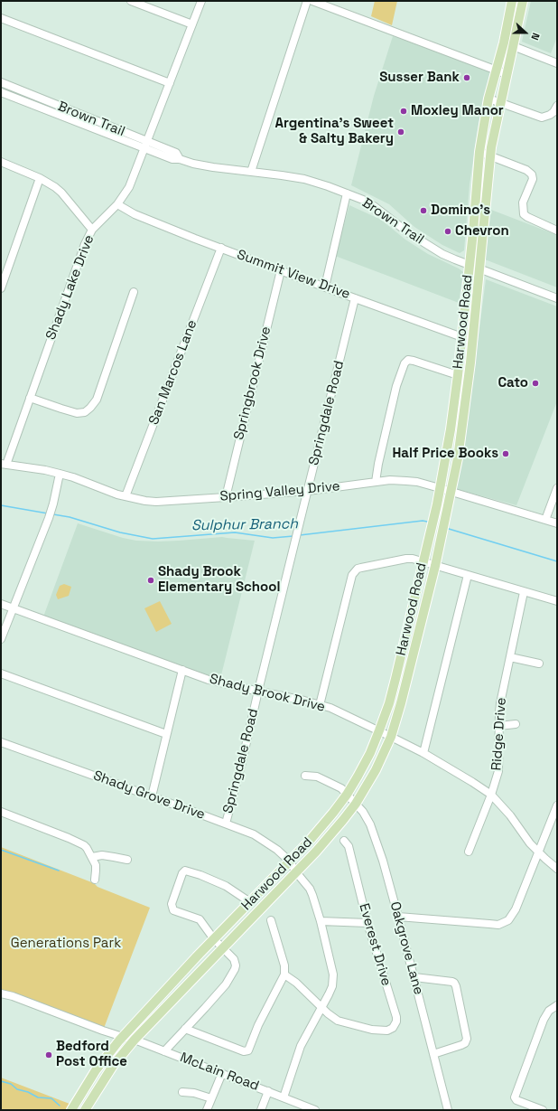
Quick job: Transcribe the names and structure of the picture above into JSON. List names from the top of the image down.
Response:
{
  "streets": {
    "main road": ["Harwood Road"],
    "street": [
      "Brown Trail",
      "Summit View Drive",
      "Shady Lake Drive",
      "San Marcos Lane",
      "Springbrook Drive",
      "Springdale Road",
      "Spring Valley Drive",
      "Shady Brook Drive",
      "Ridge Drive",
      "Shady Grove Drive",
      "Everest Drive",
      "Oakgrove Lane",
      "McLain Road"
    ]
  },
  "crossings": [
    ["Brown Trail", "Shady Lake Drive"],
    ["Brown Trail", "Harwood Road"],
    ["Summit View Drive", "Shady Lake Drive"],
    ["Summit View Drive", "Harwood Road"],
    ["Summit View Drive", "San Marcos Lane"],
    ["Summit View Drive", "Springbrook Drive"],
    ["Summit View Drive", "Springdale Road"],
    ["Shady Lake Drive", "Spring Valley Drive"],
    ["Harwood Road", "Spring Valley Drive"],
    ["Harwood Road", "Shady Brook Drive"],
    ["Harwood Road", "Shady Grove Drive"],
    ["Harwood Road", "Oakgrove Lane"],
    ["Harwood Road", "McLain Road"],
    ["San Marcos Lane", "Spring Valley Drive"],
    ["Springbrook Drive", "Spring Valley Drive"],
    ["Springdale Road", "Spring Valley Drive"],
    ["Springdale Road", "Shady Brook Drive"],
    ["Springdale Road", "Shady Grove Drive"],
    ["Shady Brook Drive", "Ridge Drive"],
    ["Shady Grove Drive", "Everest Drive"],
    ["Shady Grove Drive", "McLain Road"]
  ],
  "water": ["Sulphur Branch"],
  "parks": ["Generations Park"],
  "places": [
    "Susser Bank",
    "Moxley Manor",
    "Argentina's Sweet & Salty Bakery",
    "Domino's",
    "Chevron",
    "Cato",
    "Half Price Books",
    "Shady Brook Elementary School",
    "Bedford Post Office"
  ],
  "north": "right"
}
